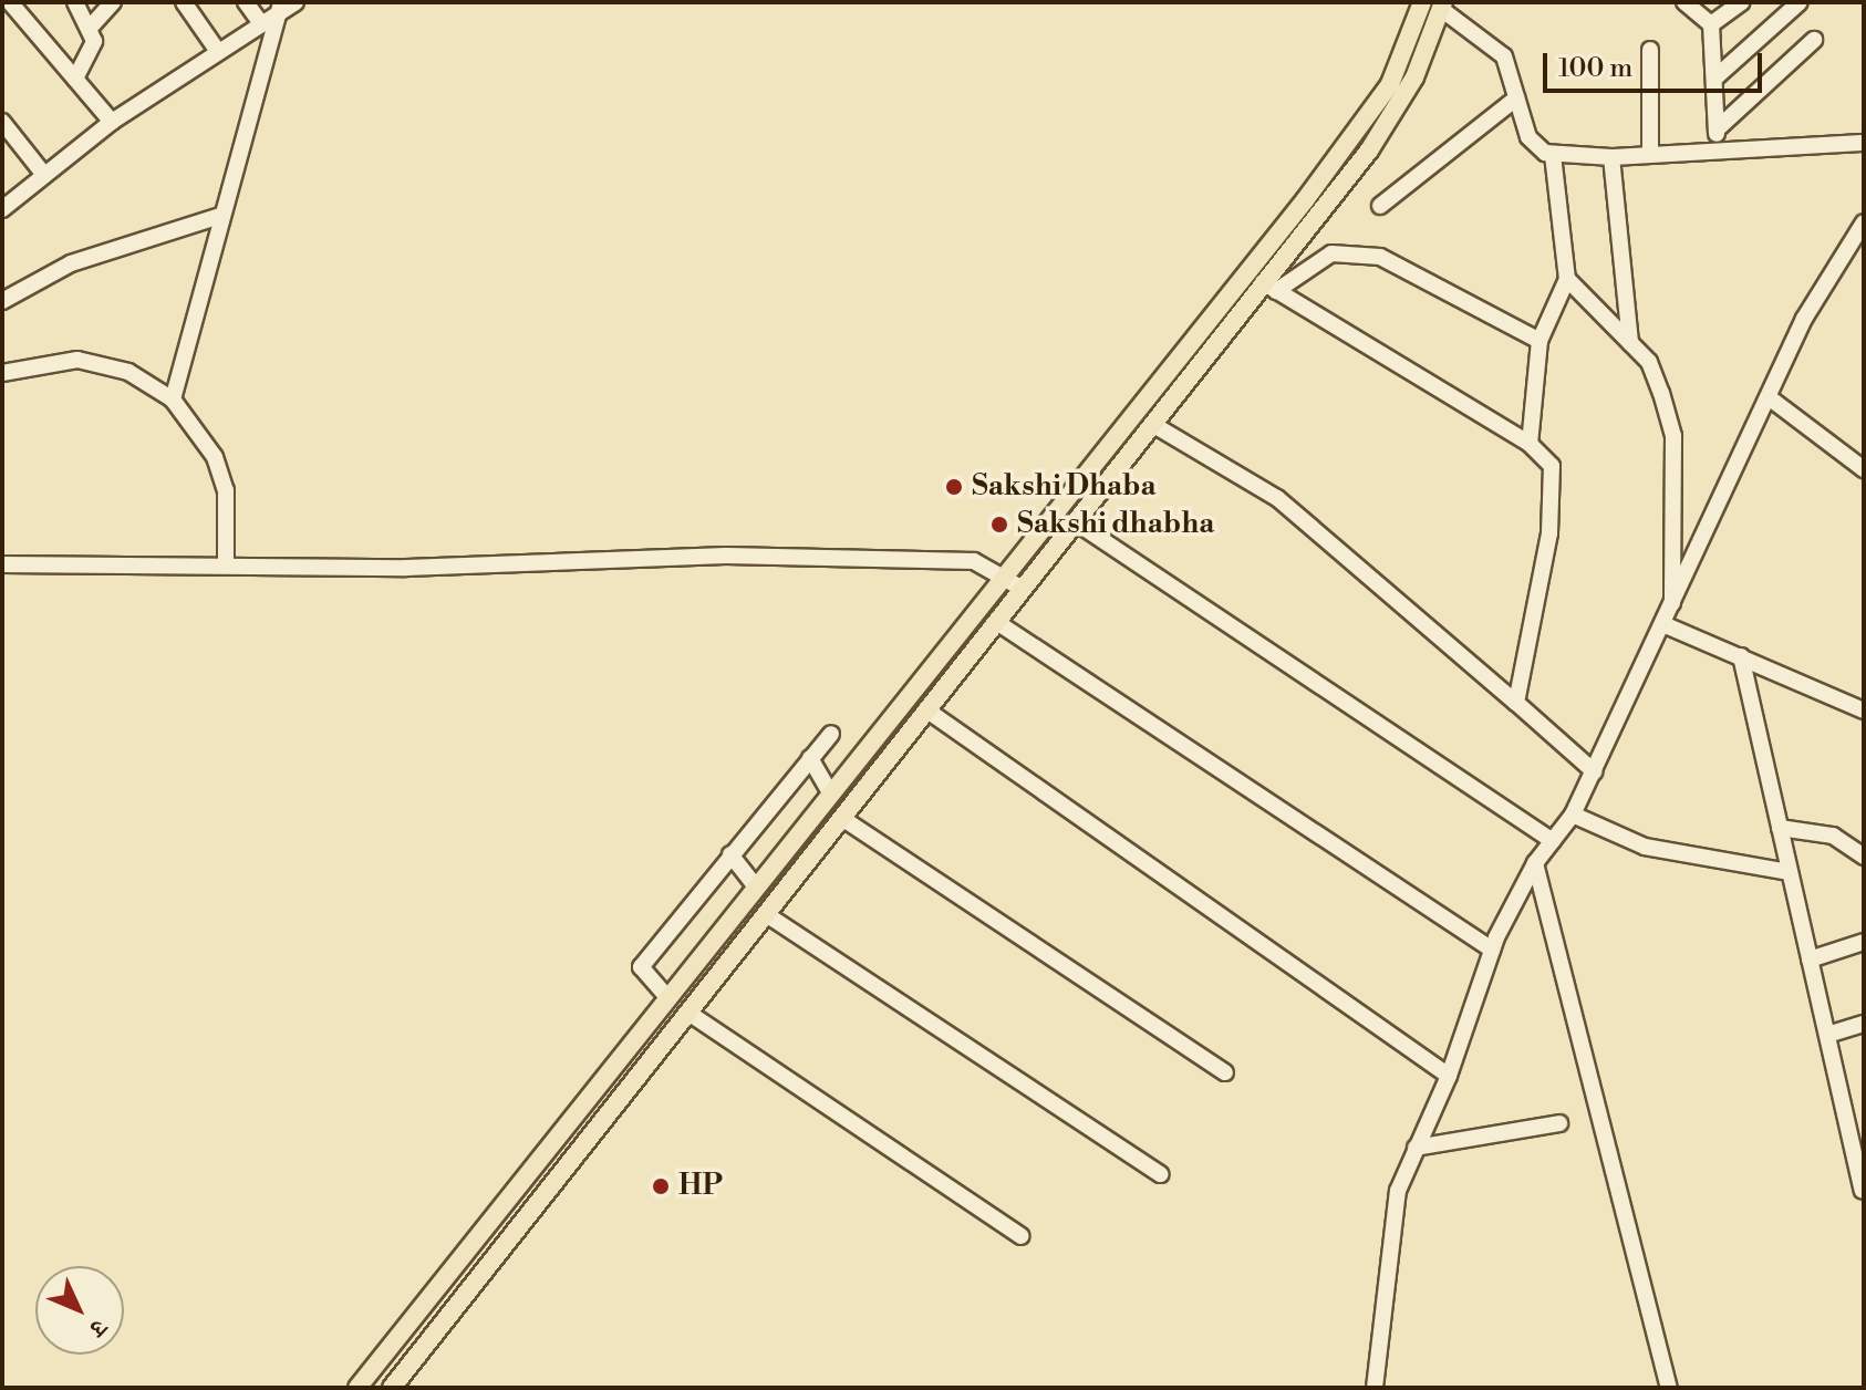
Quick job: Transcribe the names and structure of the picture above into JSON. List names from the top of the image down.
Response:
{
  "places": ["Sakshi Dhaba", "Sakshi dhabha", "HP"],
  "scale_bar": "100 m",
  "north": "bottom right"
}
